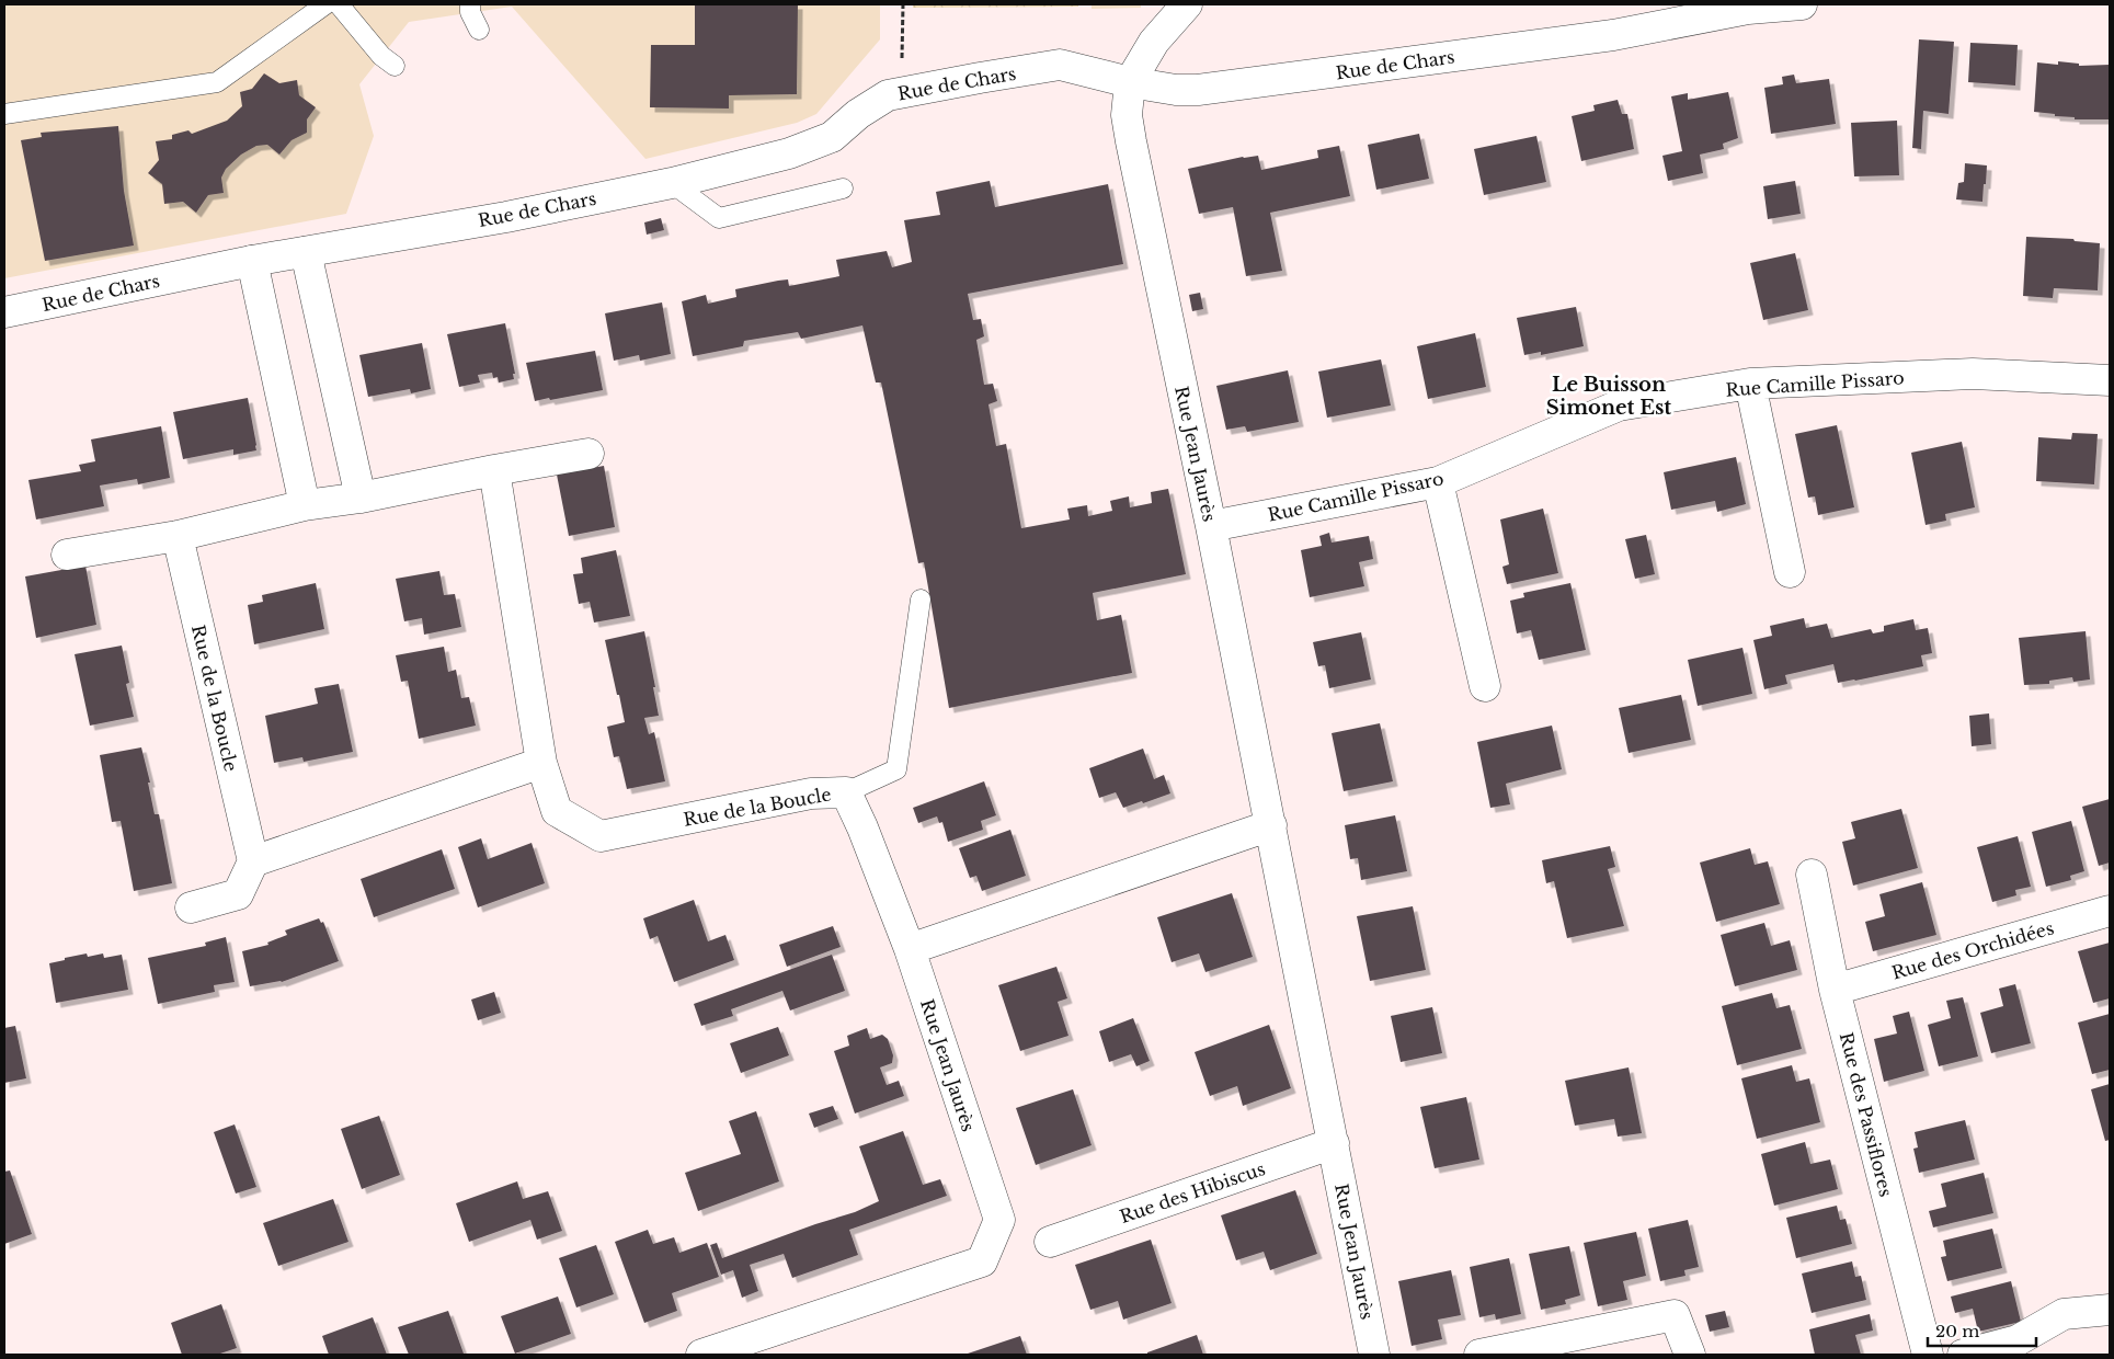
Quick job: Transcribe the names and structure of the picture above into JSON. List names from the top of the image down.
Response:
{
  "streets": {
    "street": [
      "Rue de Chars",
      "Rue Camille Pissaro",
      "Rue Jean Jaurès",
      "Rue de la Boucle",
      "Rue des Orchidées",
      "Rue des Passiflores",
      "Rue des Hibiscus"
    ]
  },
  "crossings": [
    ["Rue de Chars", "Rue Jean Jaurès"],
    ["Rue Camille Pissaro", "Rue Jean Jaurès"],
    ["Rue Jean Jaurès", "Rue de la Boucle"],
    ["Rue Jean Jaurès", "Rue des Hibiscus"],
    ["Rue des Orchidées", "Rue des Passiflores"]
  ],
  "districts": ["Le Buisson Simonet Est"],
  "scale_bar": "20 m"
}
